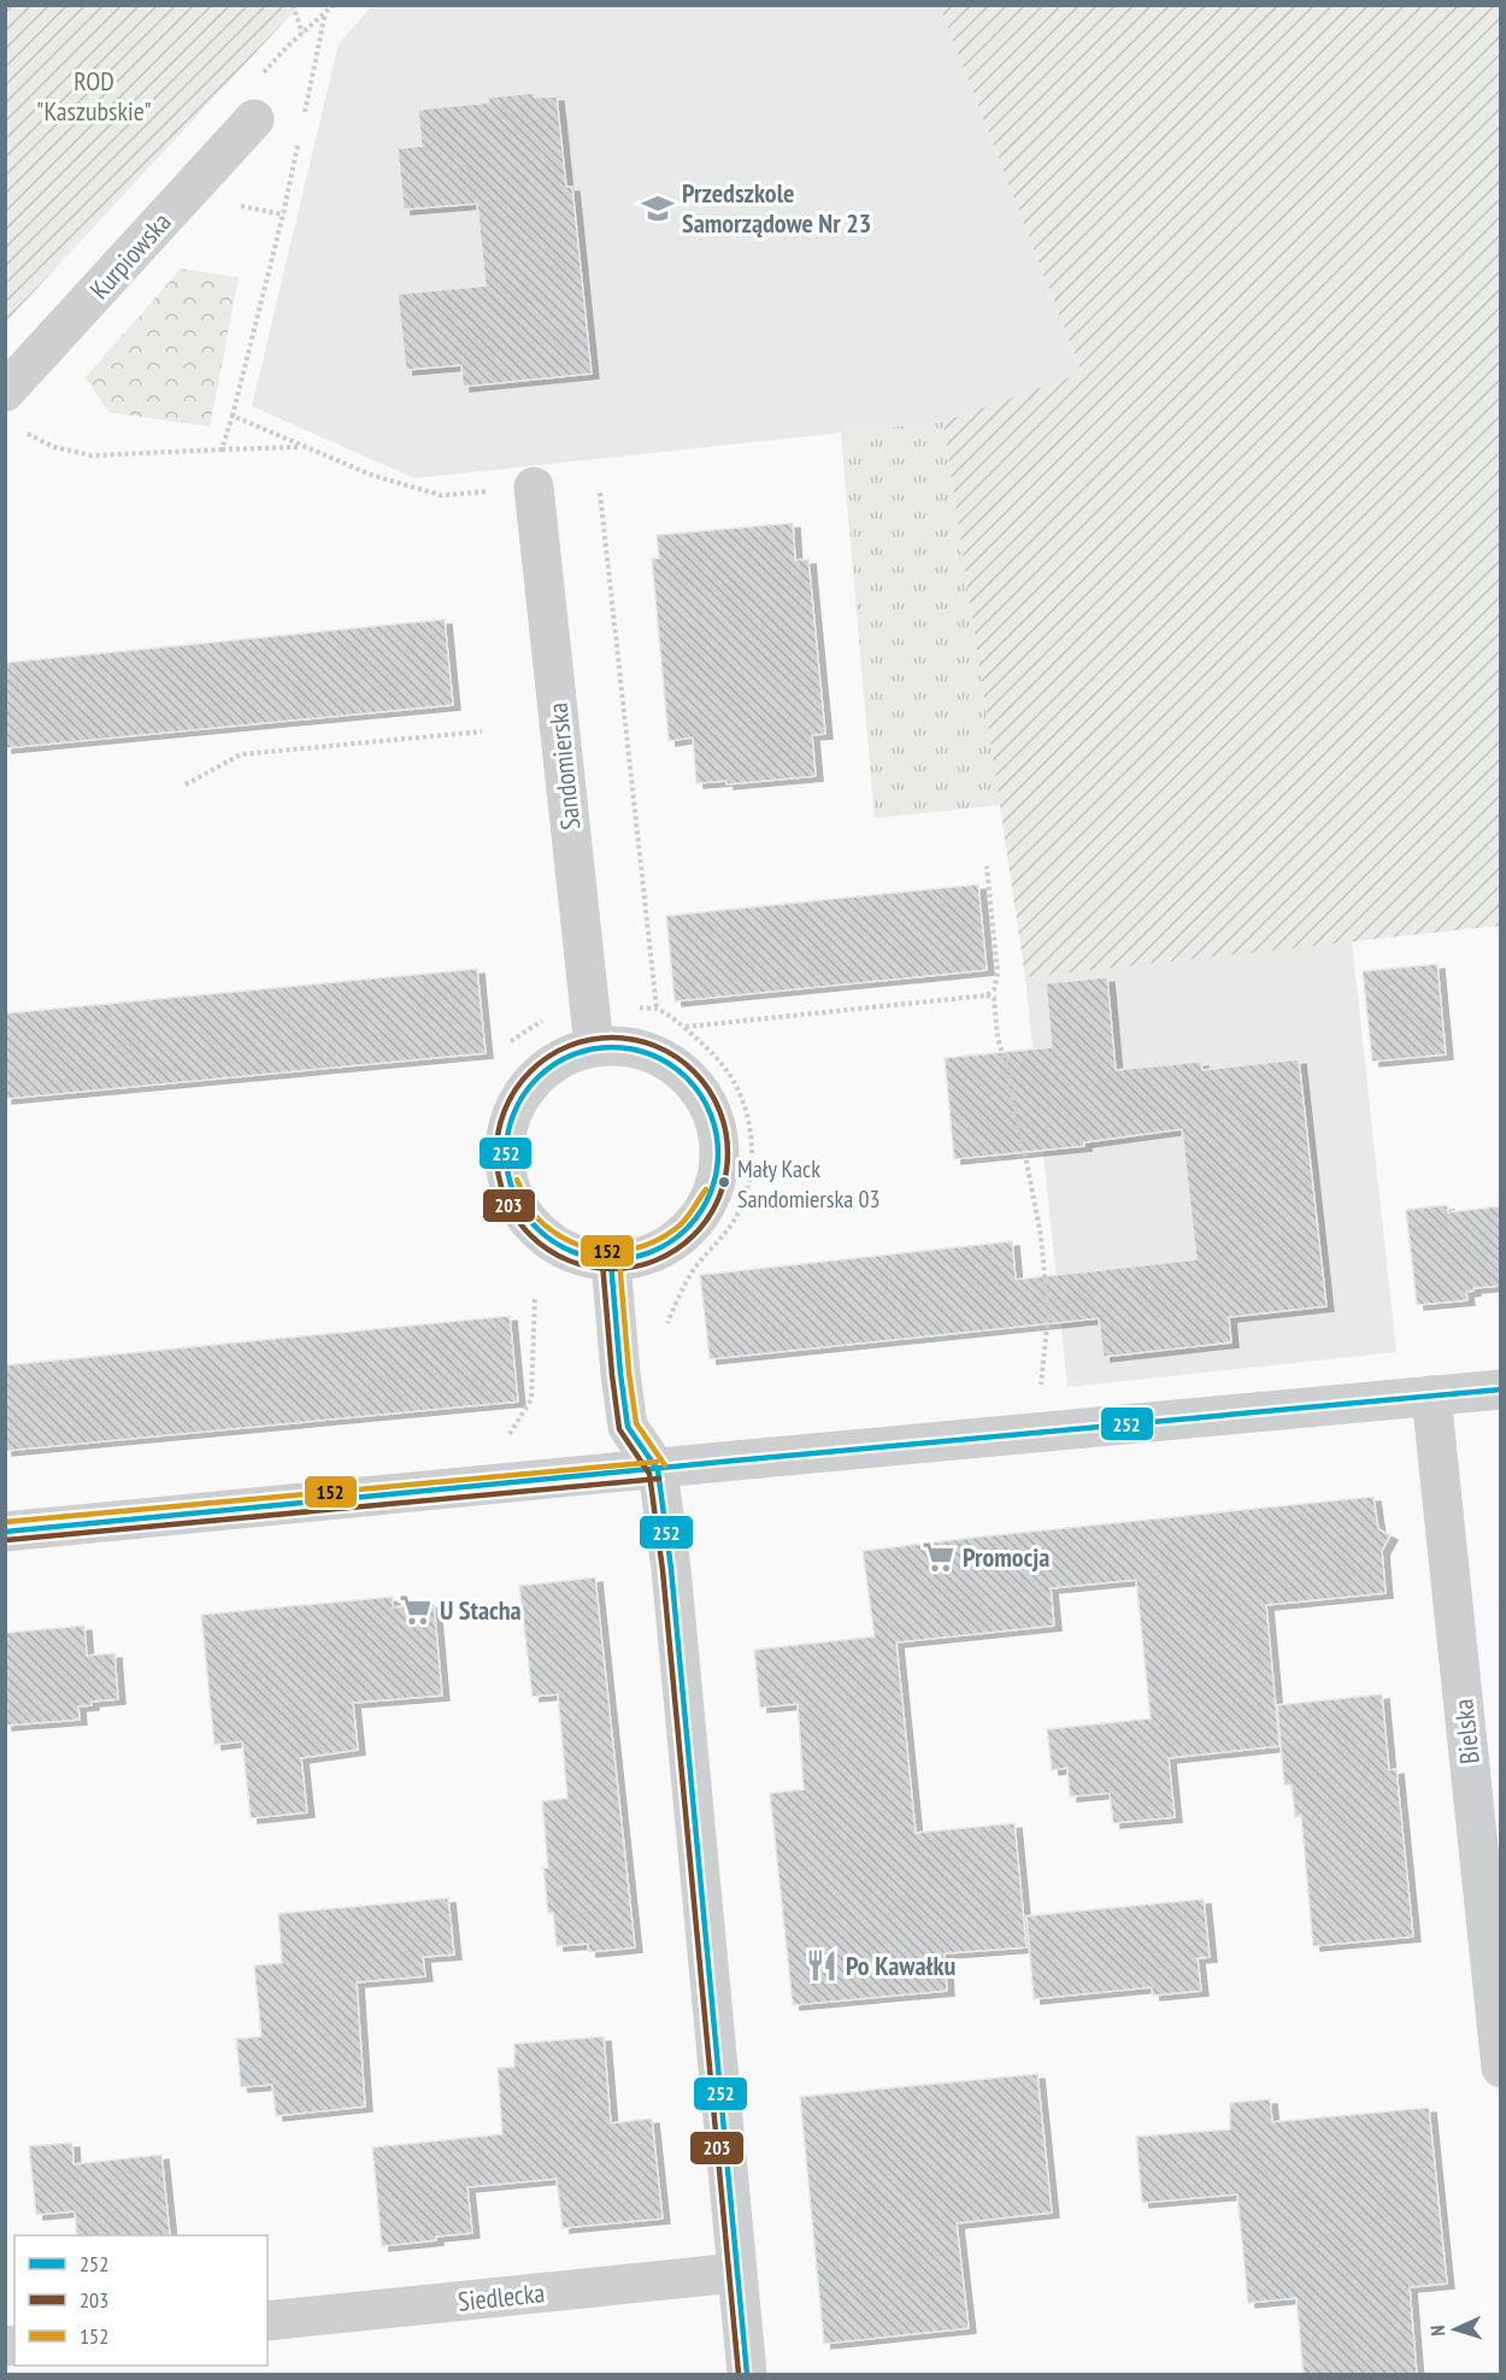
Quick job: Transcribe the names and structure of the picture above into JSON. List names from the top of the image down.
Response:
{
  "streets": {
    "street": [
      "Kurpiowska",
      "Sandomierska",
      "Bielska",
      "Siedlecka"
    ]
  },
  "parks": ["ROD \"Kaszubskie\""],
  "places": {
    "school or university": ["Przedszkole Samorządowe Nr 23"],
    "other": ["Mały Kack Sandomierska 03"],
    "supermarket": ["Promocja", "U Stacha"],
    "restaurant": ["Po Kawałku"]
  },
  "lines": ["transit line 203", "transit line 252", "transit line 152"],
  "legend": ["252", "203", "152"],
  "north": "left"
}
